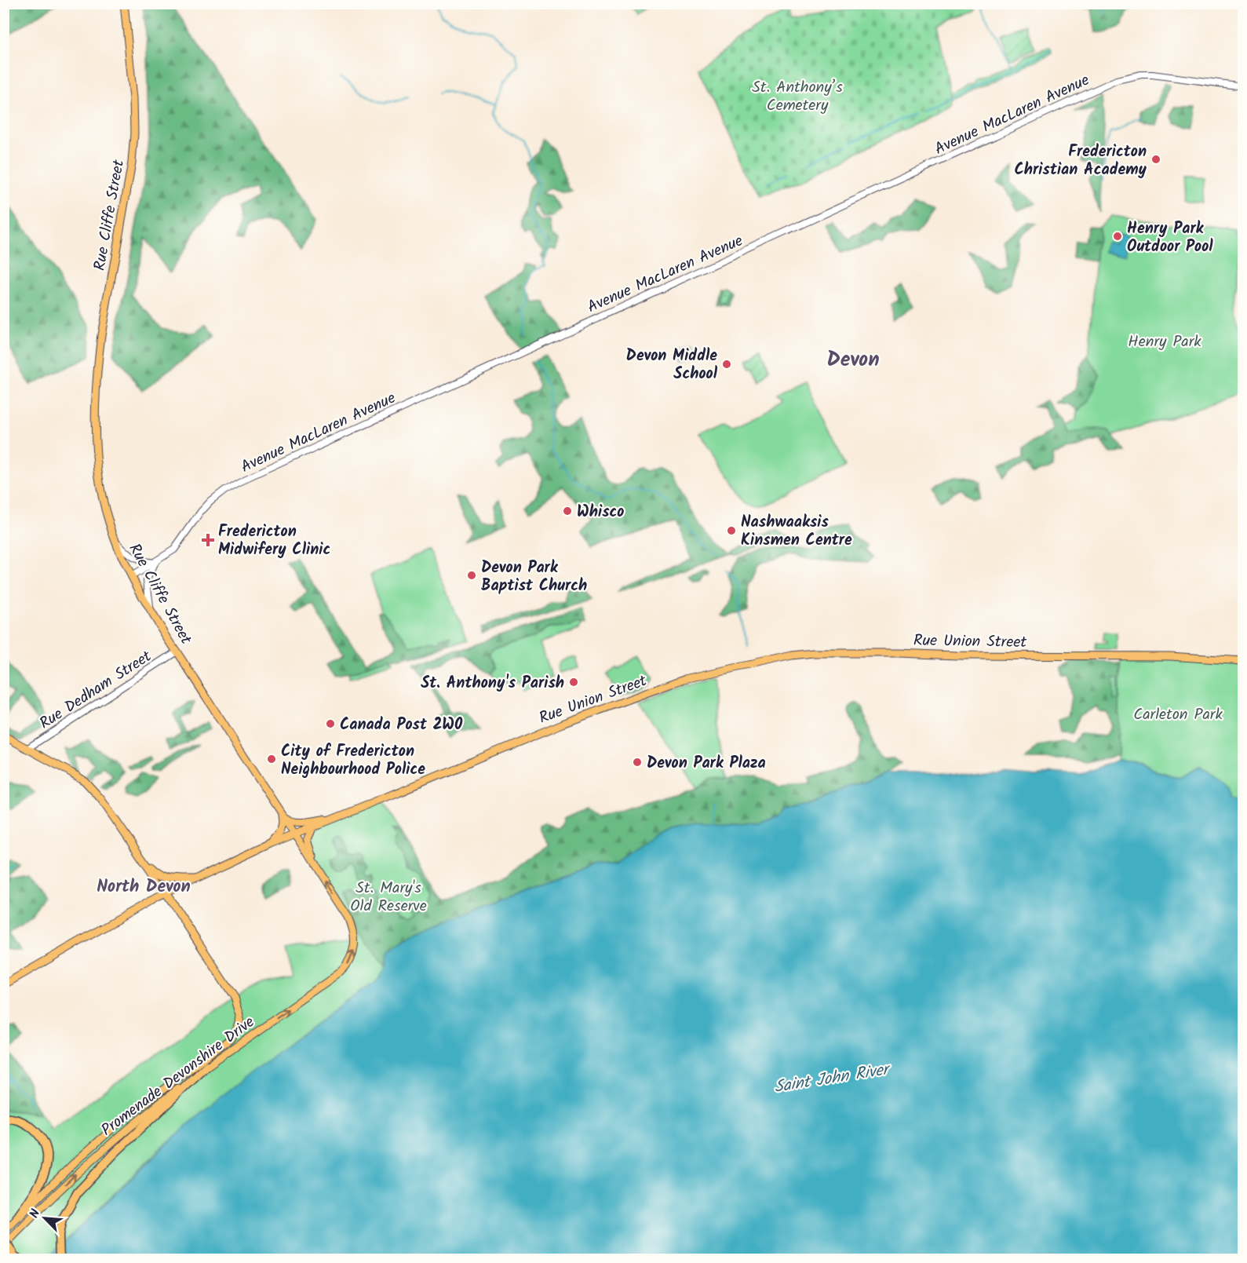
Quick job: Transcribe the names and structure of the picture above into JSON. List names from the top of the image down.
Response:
{
  "streets": {
    "main road": ["Rue Cliffe Street", "Rue Union Street", "Promenade Devonshire Drive"],
    "street": ["Avenue MacLaren Avenue", "Rue Dedham Street"]
  },
  "crossings": [
    ["Avenue MacLaren Avenue", "Rue Cliffe Street"],
    ["Rue Cliffe Street", "Rue Union Street"],
    ["Rue Cliffe Street", "Rue Dedham Street"],
    ["Rue Cliffe Street", "Promenade Devonshire Drive"],
    ["Rue Union Street", "Promenade Devonshire Drive"]
  ],
  "one_way": ["Promenade Devonshire Drive"],
  "districts": ["Devon", "North Devon"],
  "water": ["Saint John River"],
  "parks": [
    "St. Anthony’s Cemetery",
    "Henry Park",
    "Carleton Park",
    "St. Mary's Old Reserve"
  ],
  "places": {
    "other": [
      "Fredericton Christian Academy",
      "Henry Park Outdoor Pool",
      "Devon Middle School",
      "Whisco",
      "Nashwaaksis Kinsmen Centre",
      "Devon Park Baptist Church",
      "St. Anthony's Parish",
      "Canada Post 2W0",
      "City of Fredericton Neighbourhood Police",
      "Devon Park Plaza"
    ],
    "health": ["Fredericton Midwifery Clinic"]
  },
  "north": "top left"
}
